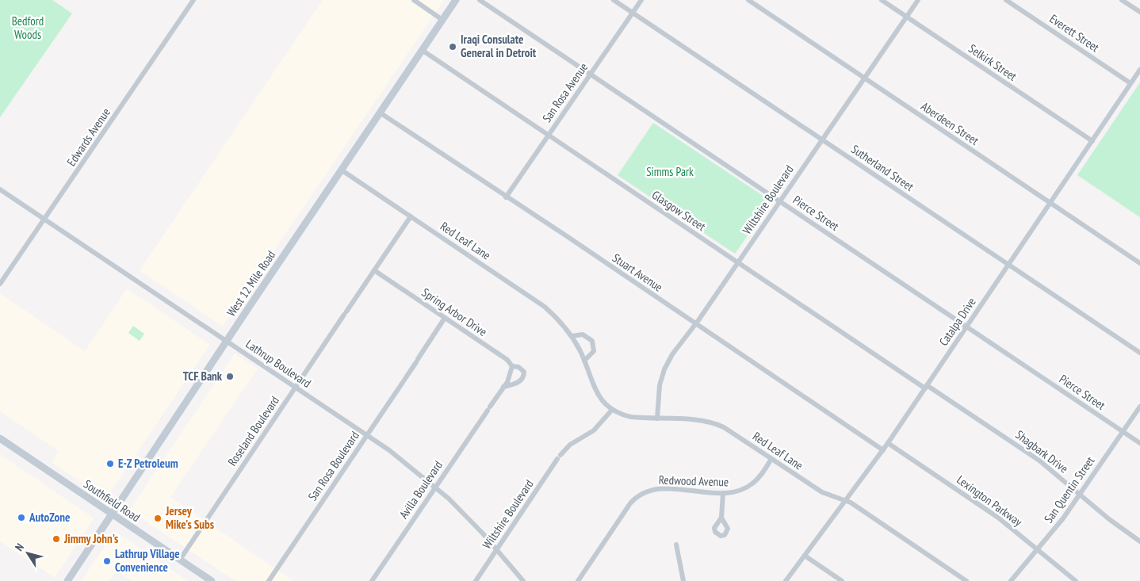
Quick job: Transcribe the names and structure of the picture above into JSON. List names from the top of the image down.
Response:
{
  "streets": {
    "main road": ["West 12 Mile Road", "Southfield Road"],
    "street": [
      "Everett Street",
      "Selkirk Street",
      "San Rosa Avenue",
      "Aberdeen Street",
      "Edwards Avenue",
      "Sutherland Street",
      "Wiltshire Boulevard",
      "Glasgow Street",
      "Pierce Street",
      "Red Leaf Lane",
      "Stuart Avenue",
      "Spring Arbor Drive",
      "Catalpa Drive",
      "Lathrup Boulevard",
      "Roseland Boulevard",
      "Shagbark Drive",
      "San Rosa Boulevard",
      "Redwood Avenue",
      "Avilla Boulevard",
      "San Quentin Street",
      "Lexington Parkway"
    ]
  },
  "crossings": [
    ["Everett Street", "Catalpa Drive"],
    ["Selkirk Street", "Wiltshire Boulevard"],
    ["Selkirk Street", "Catalpa Drive"],
    ["San Rosa Avenue", "Sutherland Street"],
    ["San Rosa Avenue", "Glasgow Street"],
    ["San Rosa Avenue", "Pierce Street"],
    ["San Rosa Avenue", "Stuart Avenue"],
    ["Aberdeen Street", "Wiltshire Boulevard"],
    ["Aberdeen Street", "Catalpa Drive"],
    ["Edwards Avenue", "Lathrup Boulevard"],
    ["Sutherland Street", "Wiltshire Boulevard"],
    ["Sutherland Street", "Catalpa Drive"],
    ["Wiltshire Boulevard", "Glasgow Street"],
    ["Wiltshire Boulevard", "Pierce Street"],
    ["Wiltshire Boulevard", "Red Leaf Lane"],
    ["Wiltshire Boulevard", "Stuart Avenue"],
    ["Wiltshire Boulevard", "Lathrup Boulevard"],
    ["Glasgow Street", "West 12 Mile Road"],
    ["Glasgow Street", "Catalpa Drive"],
    ["Glasgow Street", "Shagbark Drive"],
    ["Pierce Street", "Catalpa Drive"],
    ["Pierce Street", "San Quentin Street"],
    ["Red Leaf Lane", "West 12 Mile Road"],
    ["Red Leaf Lane", "Catalpa Drive"],
    ["Red Leaf Lane", "Roseland Boulevard"],
    ["Red Leaf Lane", "Redwood Avenue"],
    ["Stuart Avenue", "West 12 Mile Road"],
    ["Stuart Avenue", "Catalpa Drive"],
    ["West 12 Mile Road", "Lathrup Boulevard"],
    ["West 12 Mile Road", "Southfield Road"],
    ["Spring Arbor Drive", "Roseland Boulevard"],
    ["Spring Arbor Drive", "San Rosa Boulevard"],
    ["Spring Arbor Drive", "Avilla Boulevard"],
    ["Catalpa Drive", "Shagbark Drive"],
    ["Catalpa Drive", "Lexington Parkway"],
    ["Lathrup Boulevard", "Roseland Boulevard"],
    ["Lathrup Boulevard", "San Rosa Boulevard"],
    ["Lathrup Boulevard", "Avilla Boulevard"],
    ["Roseland Boulevard", "Southfield Road"],
    ["Shagbark Drive", "San Quentin Street"],
    ["San Quentin Street", "Lexington Parkway"]
  ],
  "parks": ["Bedford Woods", "Simms Park"],
  "places": [
    "Iraqi Consulate General in Detroit",
    "TCF Bank",
    "E-Z Petroleum",
    "AutoZone",
    "Jersey Mike's Subs",
    "Jimmy John's",
    "Lathrup Village Convenience"
  ],
  "north": "top left"
}
